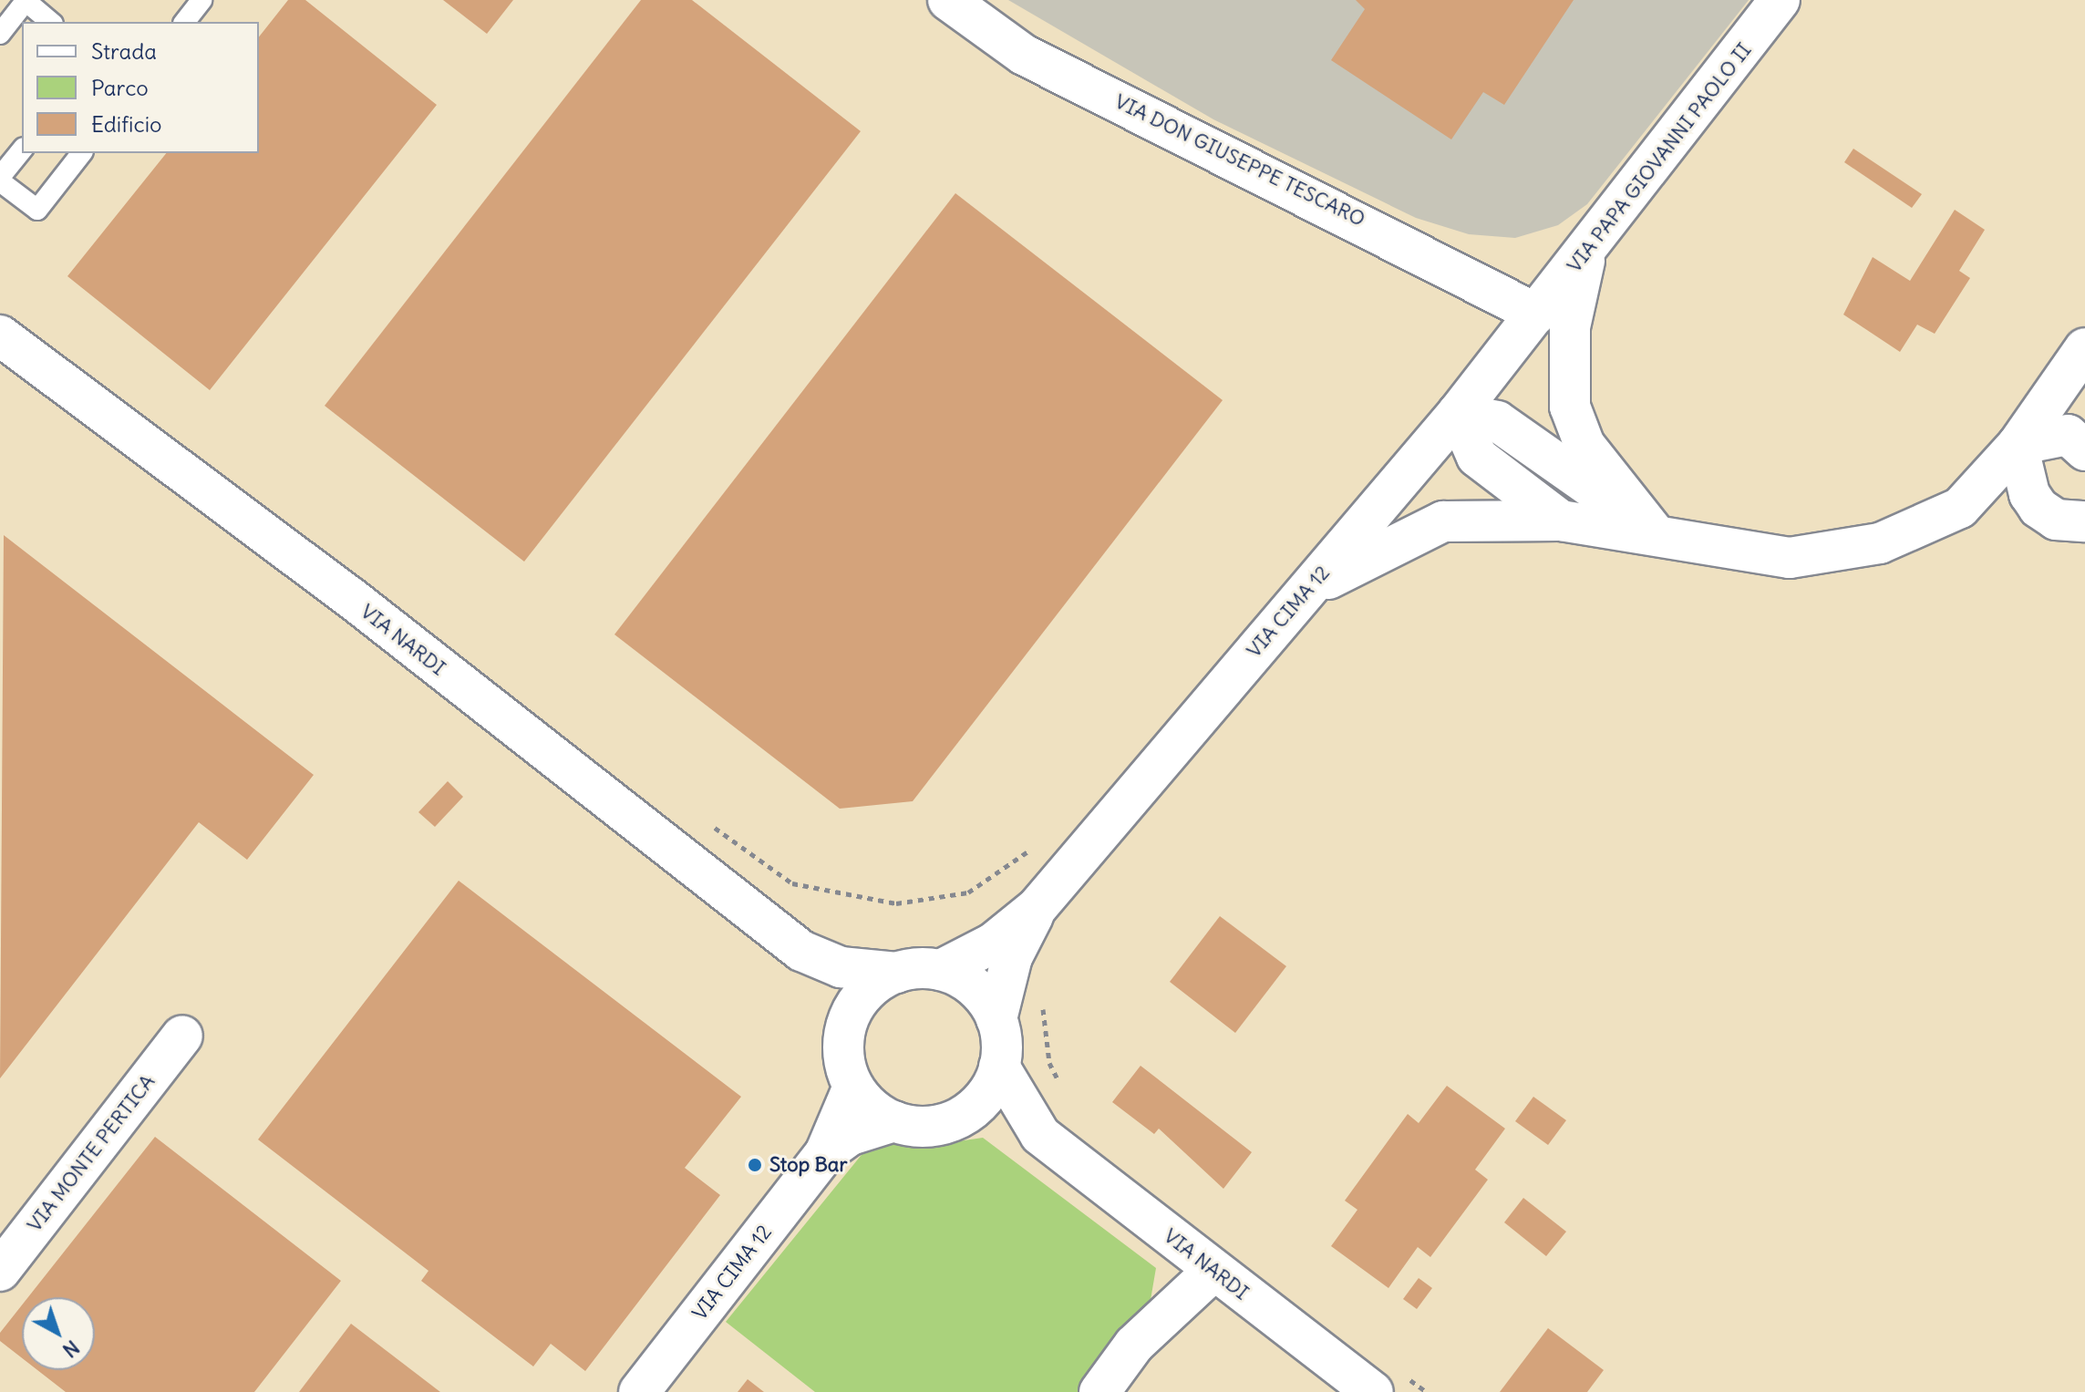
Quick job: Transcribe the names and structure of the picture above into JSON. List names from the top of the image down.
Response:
{
  "streets": {
    "main road": [
      "VIA PAPA GIOVANNI PAOLO II",
      "VIA DON GIUSEPPE TESCARO",
      "VIA CIMA 12",
      "VIA NARDI",
      "VIA MONTE PERTICA"
    ]
  },
  "crossings": [
    ["VIA PAPA GIOVANNI PAOLO II", "VIA DON GIUSEPPE TESCARO"],
    ["VIA PAPA GIOVANNI PAOLO II", "VIA CIMA 12"],
    ["VIA DON GIUSEPPE TESCARO", "VIA CIMA 12"]
  ],
  "places": ["Stop Bar"],
  "legend": ["Strada", "Parco", "Edificio"],
  "north": "bottom right"
}
